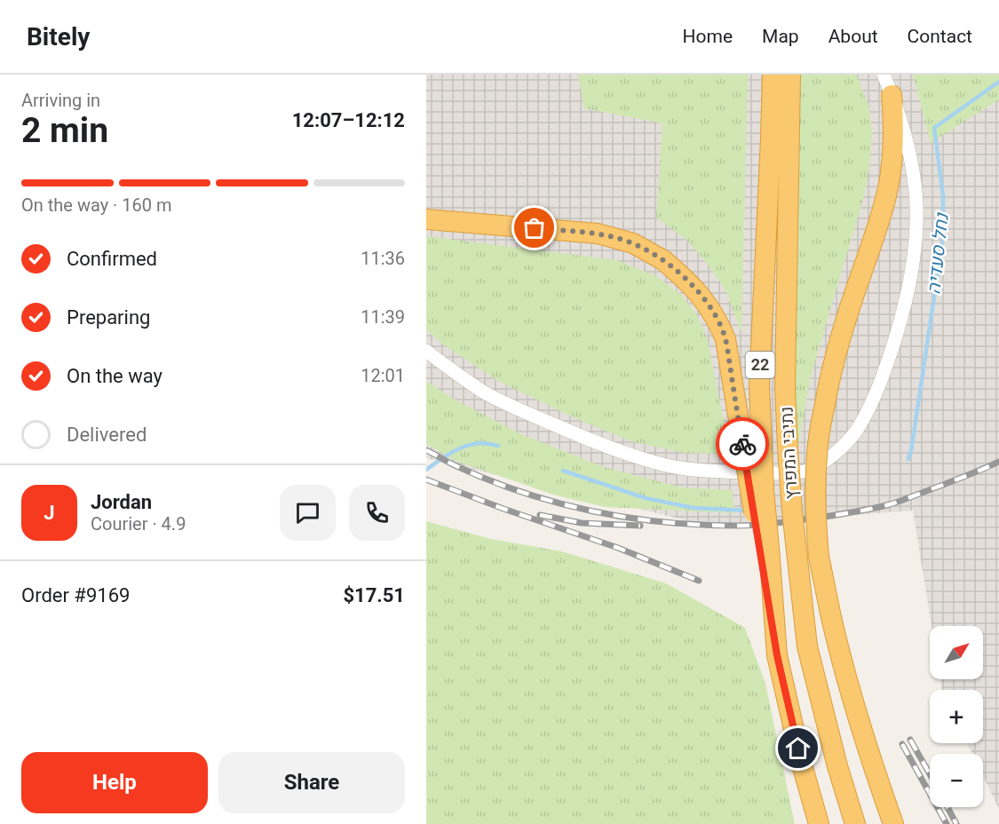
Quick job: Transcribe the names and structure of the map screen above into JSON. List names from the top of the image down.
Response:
{
  "streets": {
    "highway": ["22", "נתיבי המפרץ"]
  },
  "water": ["נחל סעדיה"],
  "north": "top right",
  "page": {
    "header": "Bitely",
    "nav": [
      "Home",
      "Map",
      "About",
      "Contact"
    ],
    "heading": ["2 min", "Arriving in", "12:07–12:12"],
    "panel": [
      "Jordan",
      "Courier · 4.9",
      "Order #9169",
      "$17.51"
    ],
    "bar": "On the way · 160 m",
    "list": [
      ["Confirmed", "11:36"],
      ["Preparing", "11:39"],
      ["On the way", "12:01"],
      "Delivered"
    ],
    "round": "J",
    "map_buttons": ["+", "−"],
    "buttons": ["Help", "Share"]
  }
}
